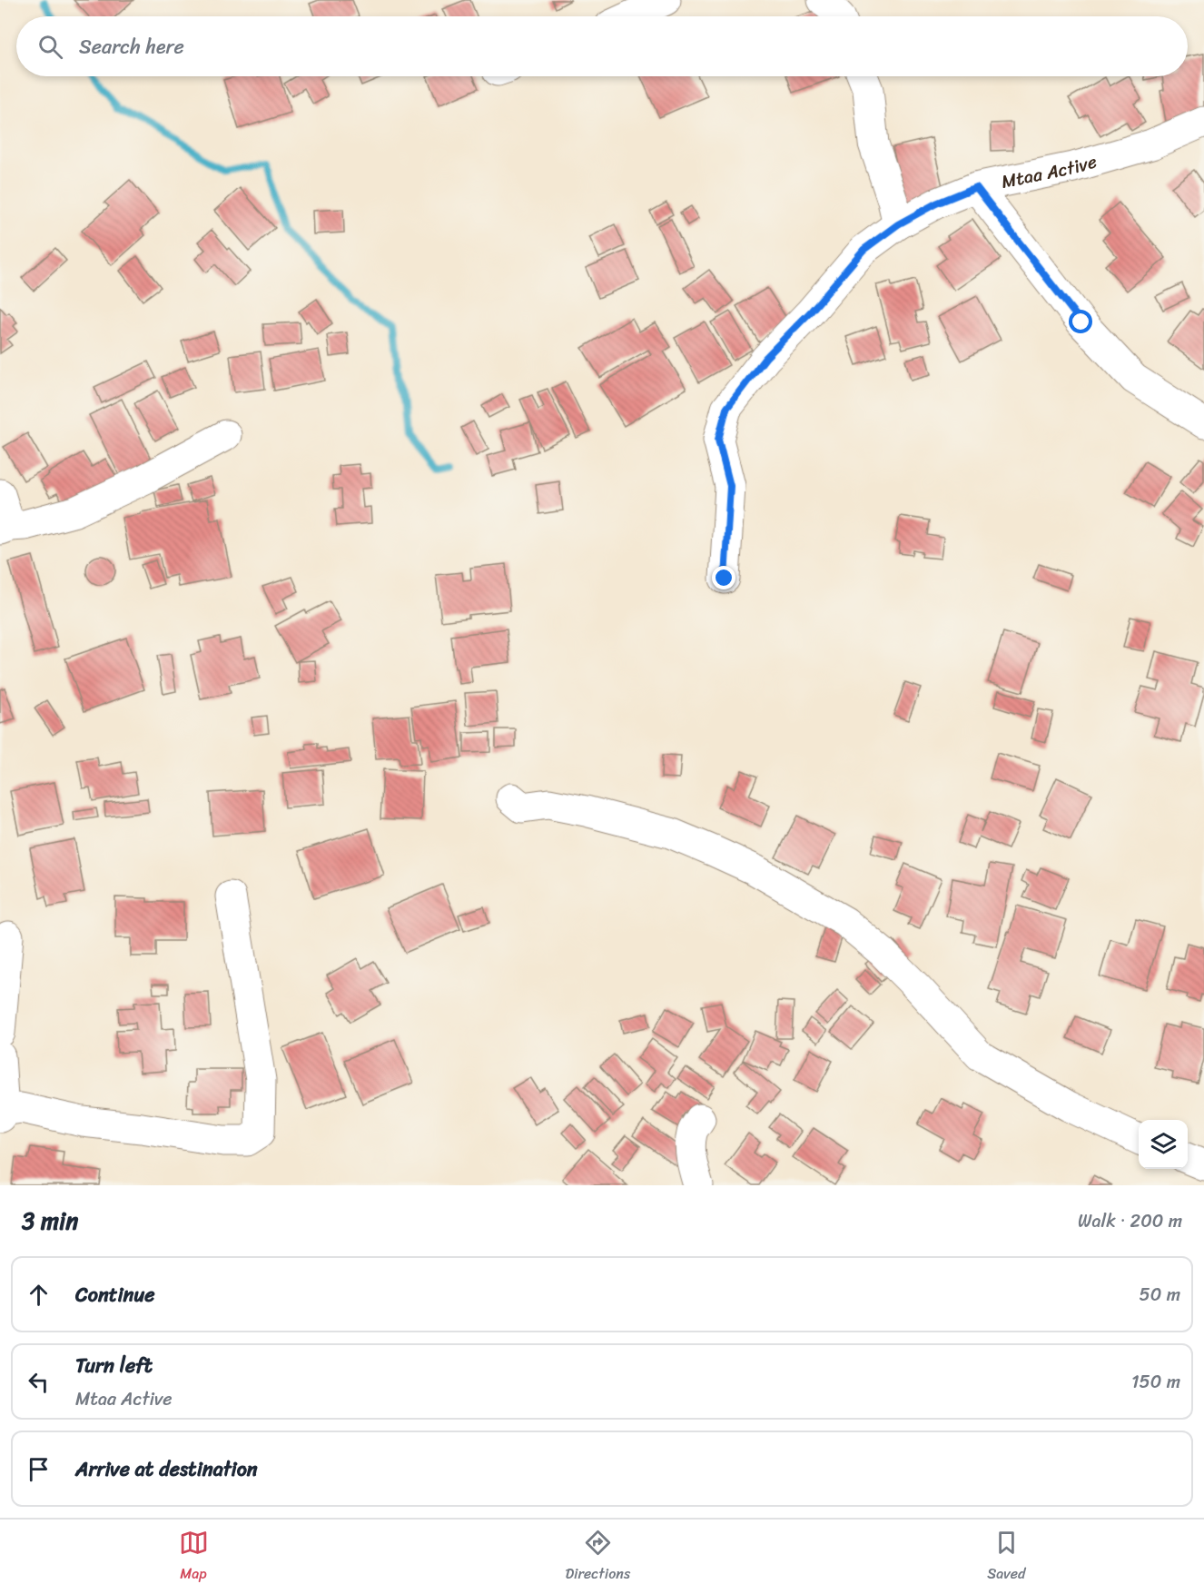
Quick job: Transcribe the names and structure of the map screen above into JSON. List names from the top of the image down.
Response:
{
  "streets": {
    "street": ["Mtaa Active"]
  },
  "page": {
    "search": "Search here",
    "heading": ["3 min", "Walk · 200 m"],
    "list": [
      ["Continue", "50 m"],
      ["Turn left", "Mtaa Active", "150 m"],
      "Arrive at destination"
    ],
    "nav": ["Map", "Directions", "Saved"]
  }
}
